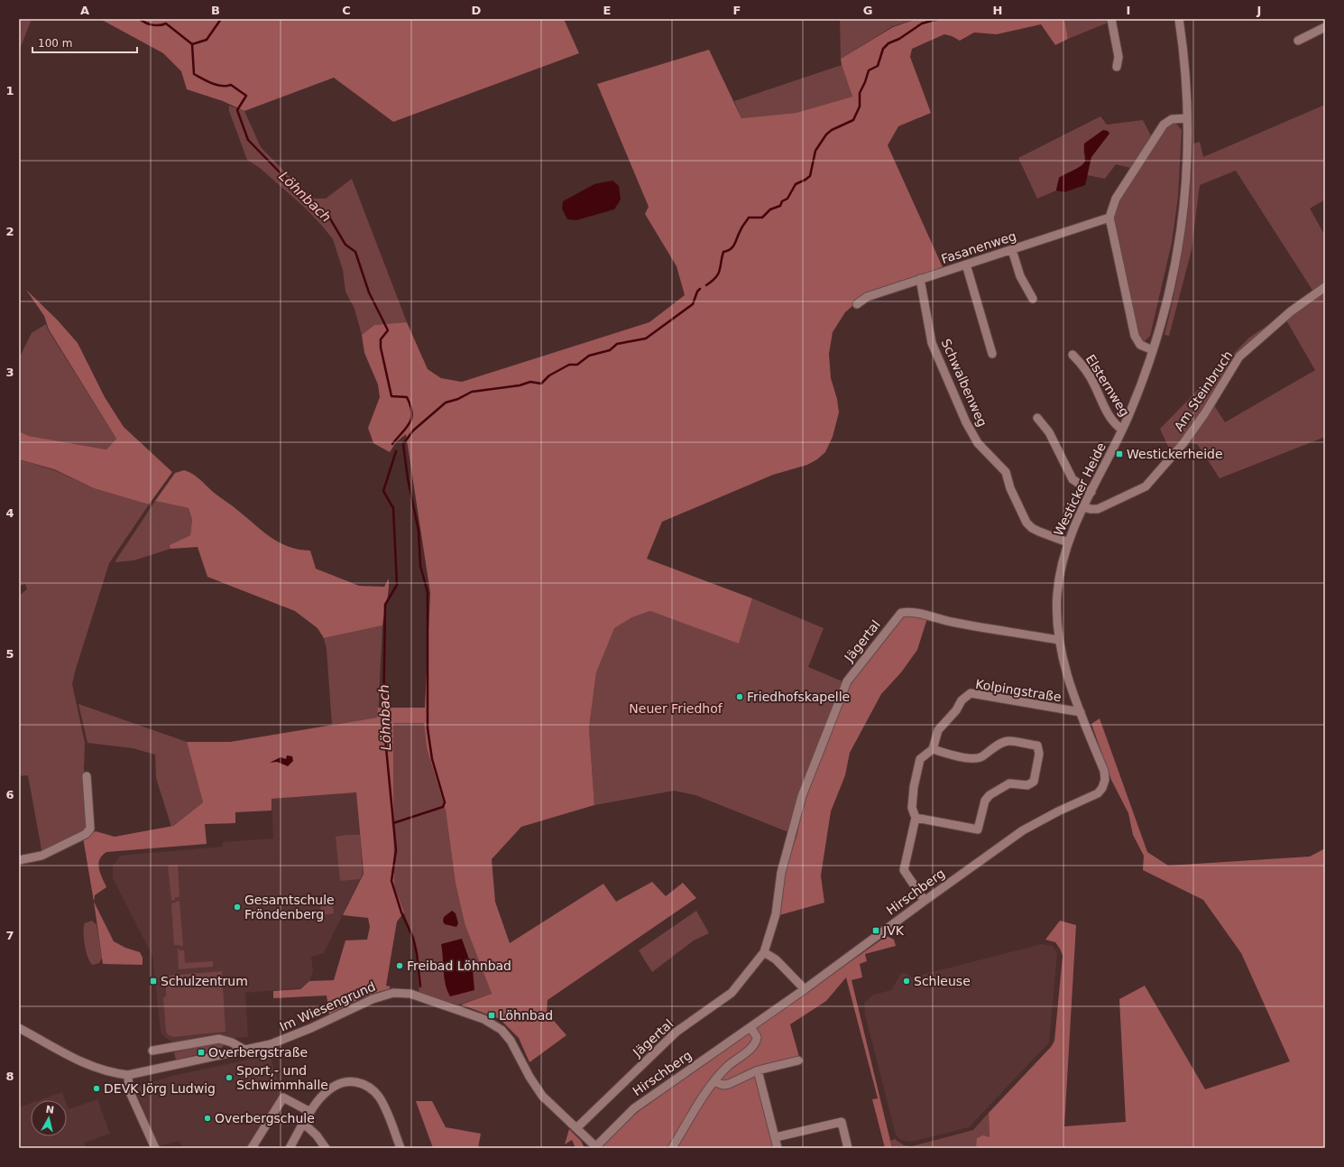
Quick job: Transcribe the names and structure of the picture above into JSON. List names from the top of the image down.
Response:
{
  "streets": {
    "street": [
      "Fasanenweg",
      "Schwalbenweg",
      "Elsternweg",
      "Am Steinbruch",
      "Westicker Heide",
      "Jägertal",
      "Kolpingstraße",
      "Hirschberg",
      "Im Wiesengrund"
    ]
  },
  "crossings": [
    ["Fasanenweg", "Schwalbenweg"],
    ["Schwalbenweg", "Westicker Heide"],
    ["Elsternweg", "Westicker Heide"],
    ["Am Steinbruch", "Westicker Heide"],
    ["Westicker Heide", "Jägertal"],
    ["Westicker Heide", "Kolpingstraße"],
    ["Westicker Heide", "Hirschberg"],
    ["Jägertal", "Im Wiesengrund"],
    ["Hirschberg", "Im Wiesengrund"]
  ],
  "water": ["Löhnbach"],
  "parks": ["Neuer Friedhof"],
  "places": {
    "transit": [
      "Westickerheide",
      "JVK",
      "Schulzentrum",
      "Löhnbad",
      "Overbergstraße"
    ],
    "other": [
      "Friedhofskapelle",
      "Gesamtschule Fröndenberg",
      "Freibad Löhnbad",
      "Schleuse",
      "Sport,- und Schwimmhalle",
      "DEVK Jörg Ludwig",
      "Overbergschule"
    ]
  },
  "scale_bar": "100 m",
  "north": "top",
  "grid": {
    "columns": [
      "A",
      "B",
      "C",
      "D",
      "E",
      "F",
      "G",
      "H",
      "I",
      "J"
    ],
    "rows": [
      "1",
      "2",
      "3",
      "4",
      "5",
      "6",
      "7",
      "8"
    ]
  }
}
